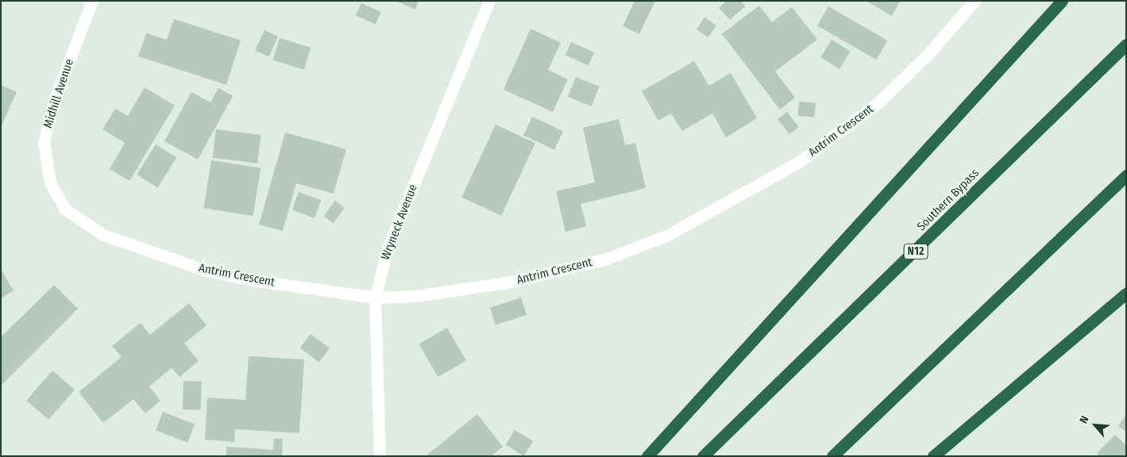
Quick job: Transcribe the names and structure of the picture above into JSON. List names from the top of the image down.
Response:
{
  "streets": {
    "highway": ["Southern Bypass", "N12"],
    "street": ["Midhill Avenue", "Antrim Crescent", "Wryneck Avenue"]
  },
  "crossings": [
    ["Midhill Avenue", "Antrim Crescent"],
    ["Antrim Crescent", "Wryneck Avenue"]
  ],
  "north": "top left"
}
